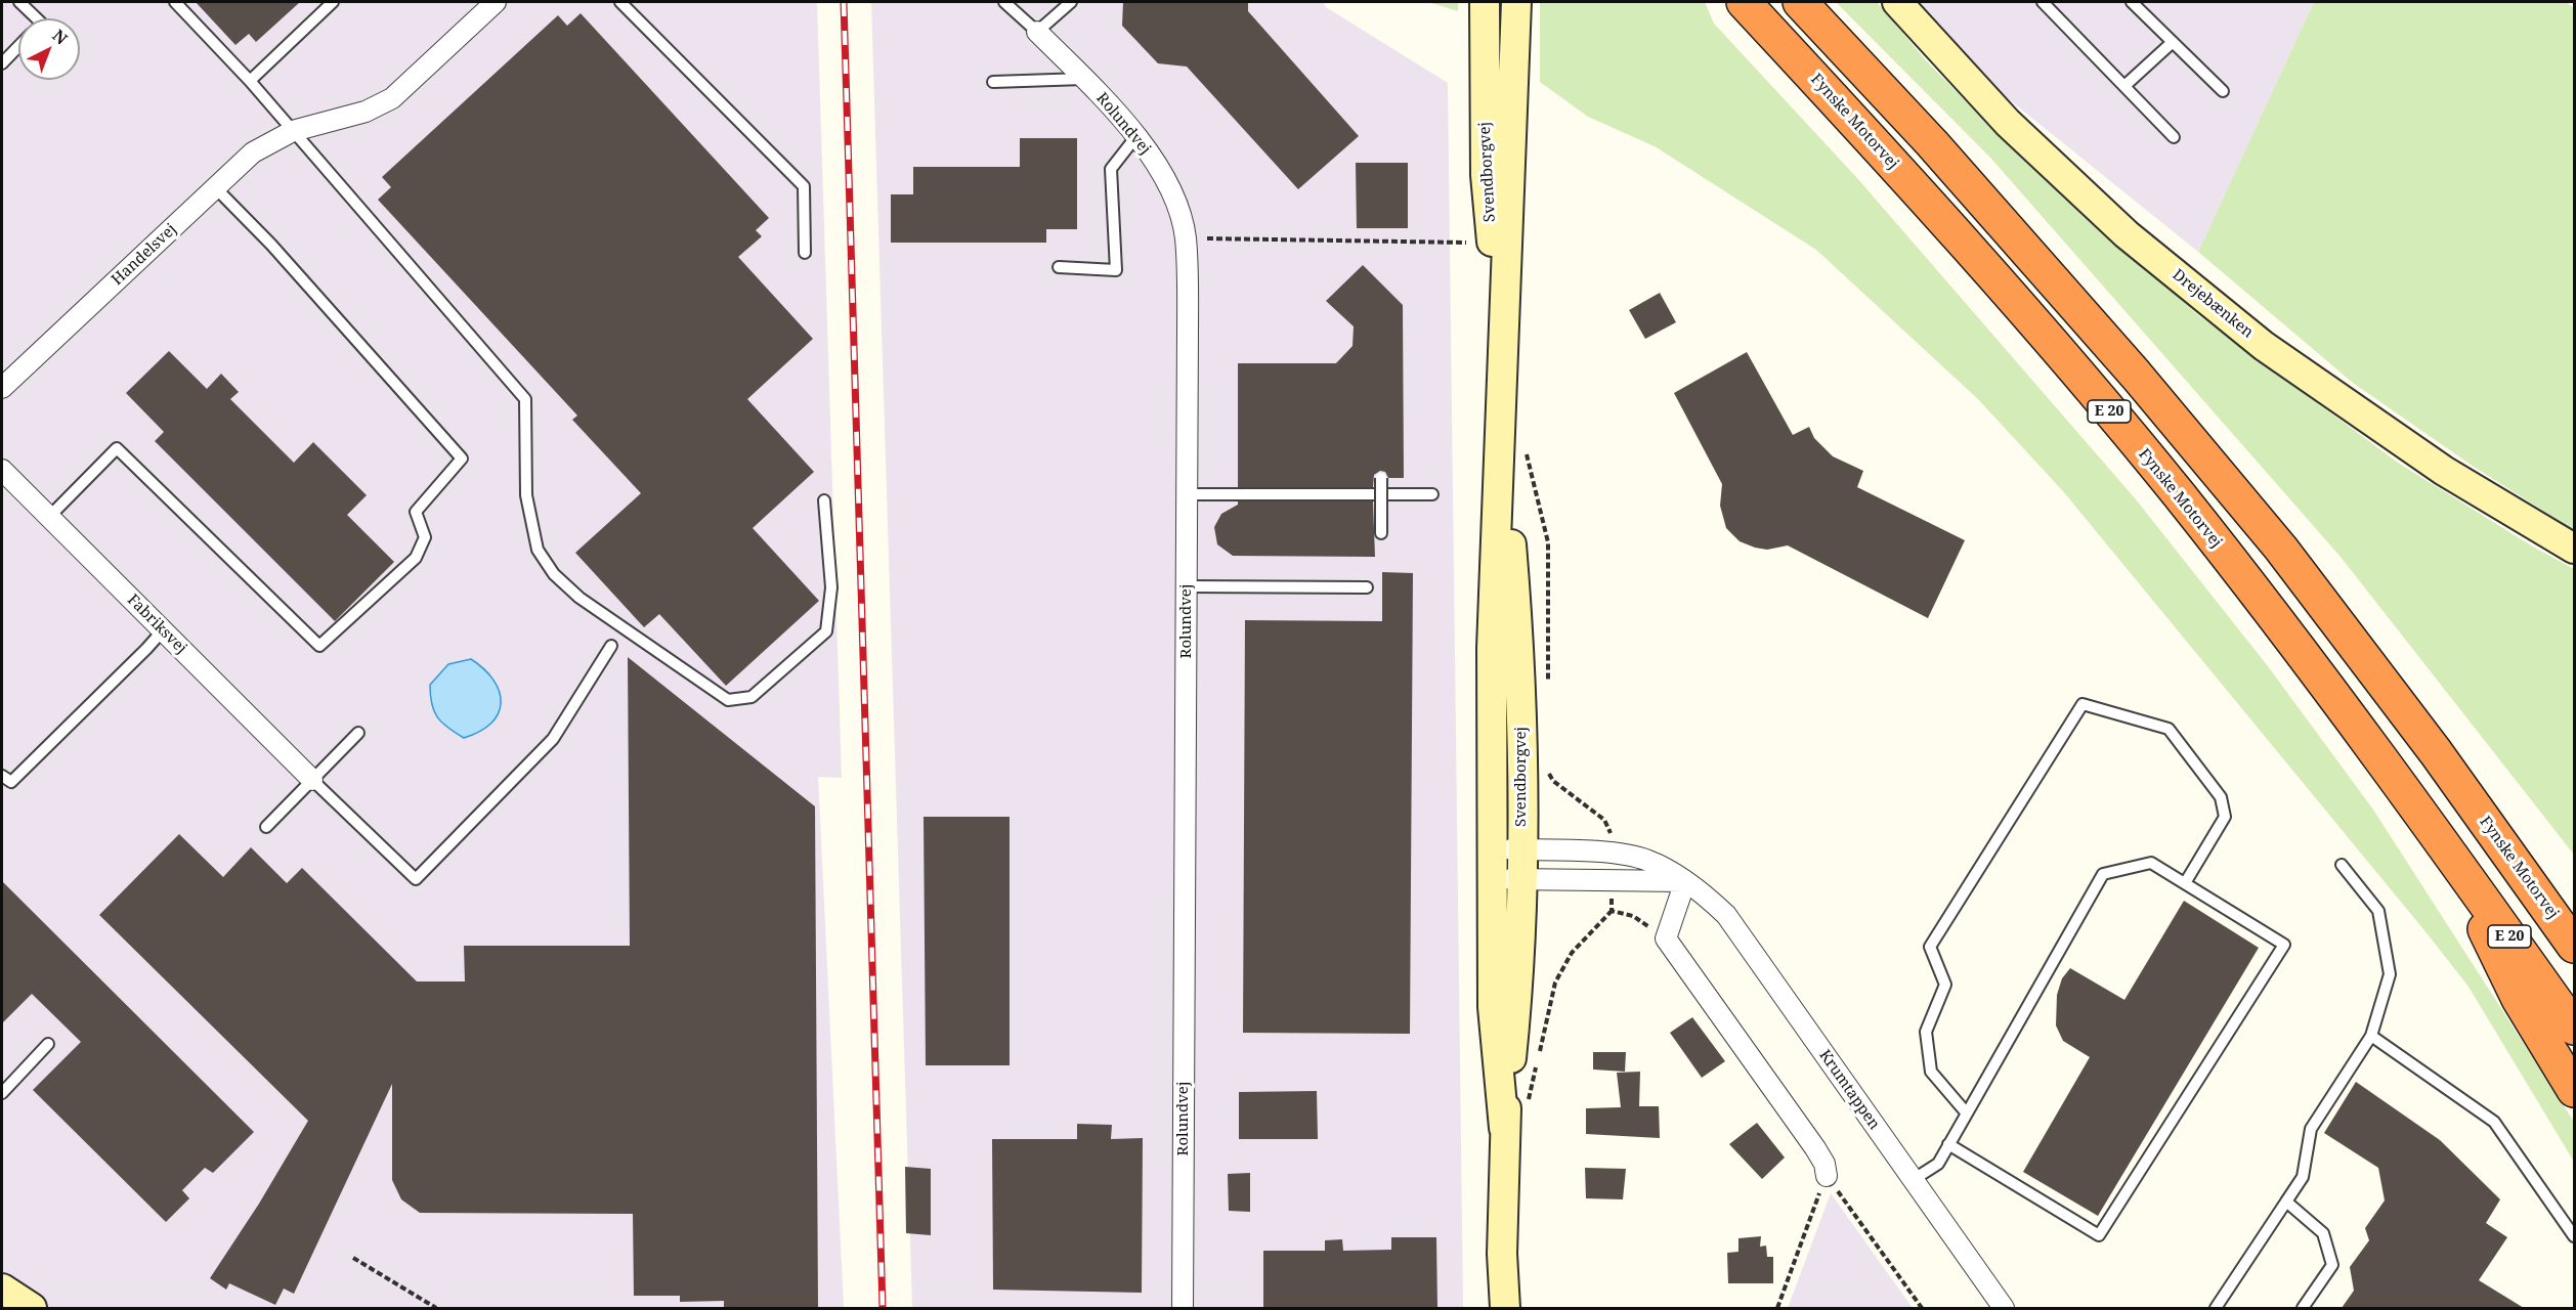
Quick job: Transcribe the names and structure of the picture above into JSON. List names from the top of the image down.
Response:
{
  "streets": {
    "highway": ["Fynske Motorvej", "E 20"],
    "main road": ["Svendborgvej", "Drejebænken"],
    "street": [
      "Rolundvej",
      "Handelsvej",
      "Fabriksvej",
      "Krumtappen"
    ]
  },
  "crossings": [
    ["Svendborgvej", "Krumtappen"]
  ],
  "north": "top right"
}
